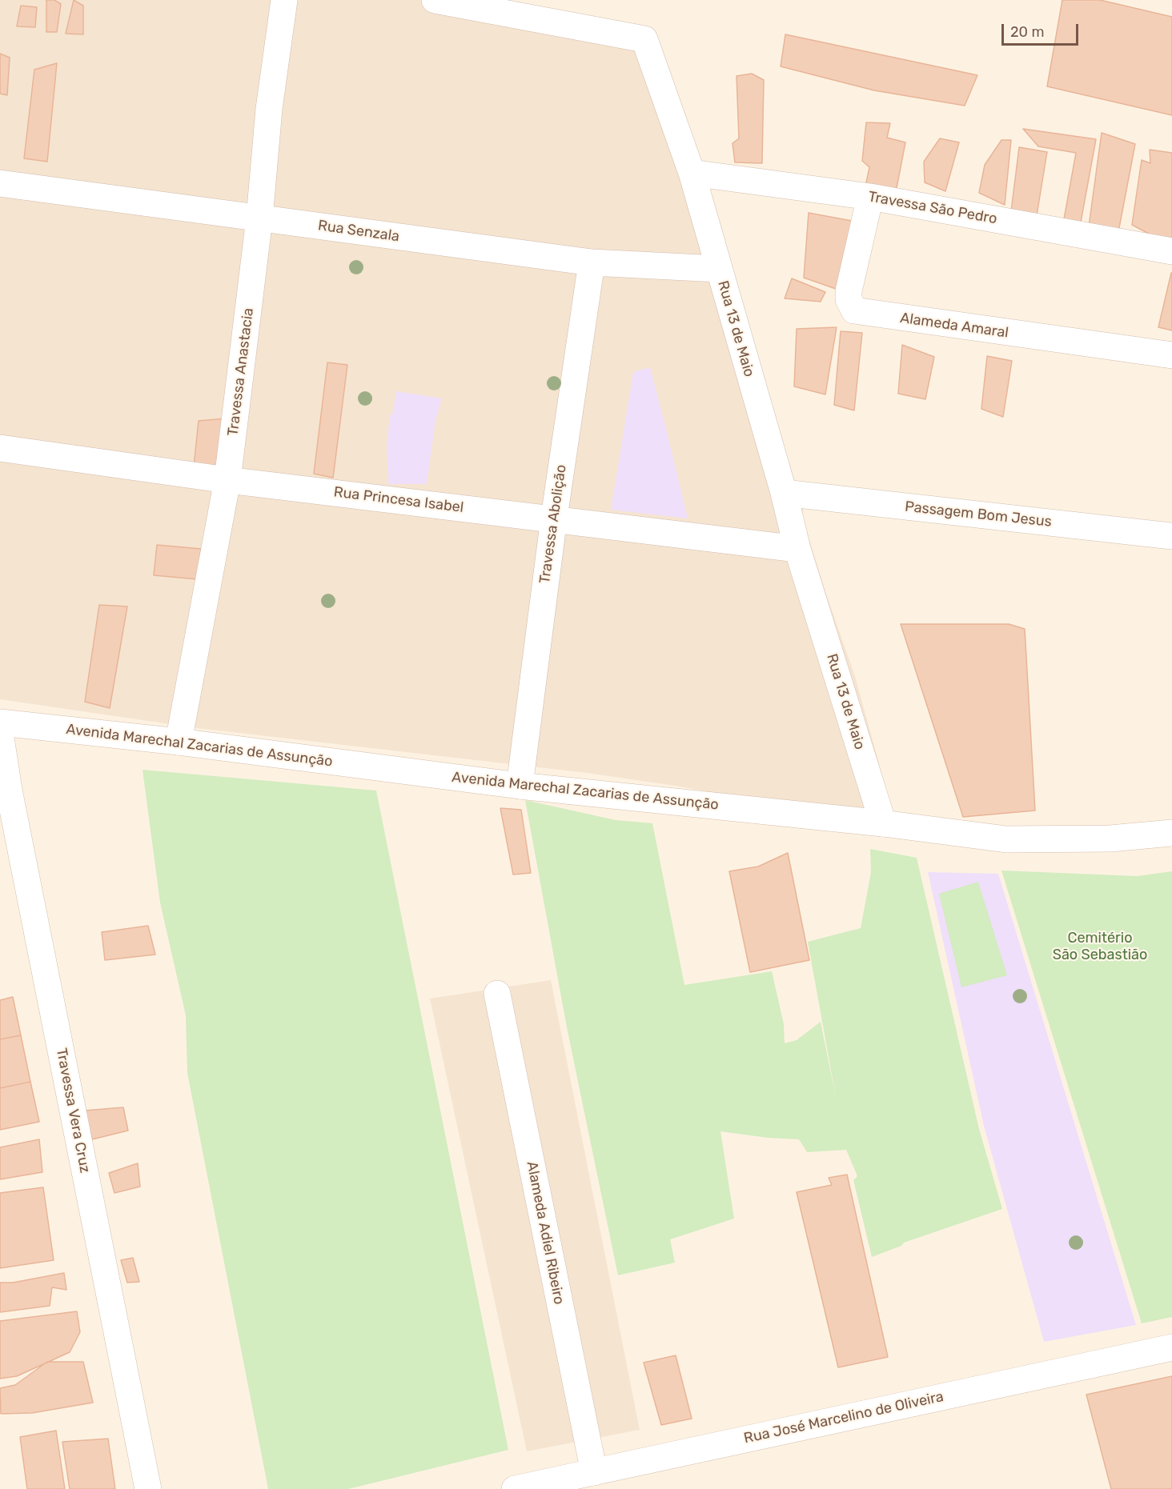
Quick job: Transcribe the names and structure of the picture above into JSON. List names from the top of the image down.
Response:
{
  "streets": {
    "street": [
      "Travessa São Pedro",
      "Rua Senzala",
      "Alameda Amaral",
      "Rua 13 de Maio",
      "Travessa Anastacia",
      "Rua Princesa Isabel",
      "Passagem Bom Jesus",
      "Travessa Abolição",
      "Avenida Marechal Zacarias de Assunção",
      "Travessa Vera Cruz",
      "Alameda Adiel Ribeiro",
      "Rua José Marcelino de Oliveira"
    ]
  },
  "crossings": [
    ["Travessa São Pedro", "Alameda Amaral"],
    ["Travessa São Pedro", "Rua 13 de Maio"],
    ["Rua Senzala", "Rua 13 de Maio"],
    ["Rua Senzala", "Travessa Anastacia"],
    ["Rua Senzala", "Travessa Abolição"],
    ["Rua 13 de Maio", "Rua Princesa Isabel"],
    ["Rua 13 de Maio", "Passagem Bom Jesus"],
    ["Rua 13 de Maio", "Avenida Marechal Zacarias de Assunção"],
    ["Travessa Anastacia", "Rua Princesa Isabel"],
    ["Travessa Anastacia", "Avenida Marechal Zacarias de Assunção"],
    ["Rua Princesa Isabel", "Travessa Abolição"],
    ["Travessa Abolição", "Avenida Marechal Zacarias de Assunção"],
    ["Alameda Adiel Ribeiro", "Rua José Marcelino de Oliveira"]
  ],
  "parks": ["Cemitério São Sebastião"],
  "scale_bar": "20 m"
}
